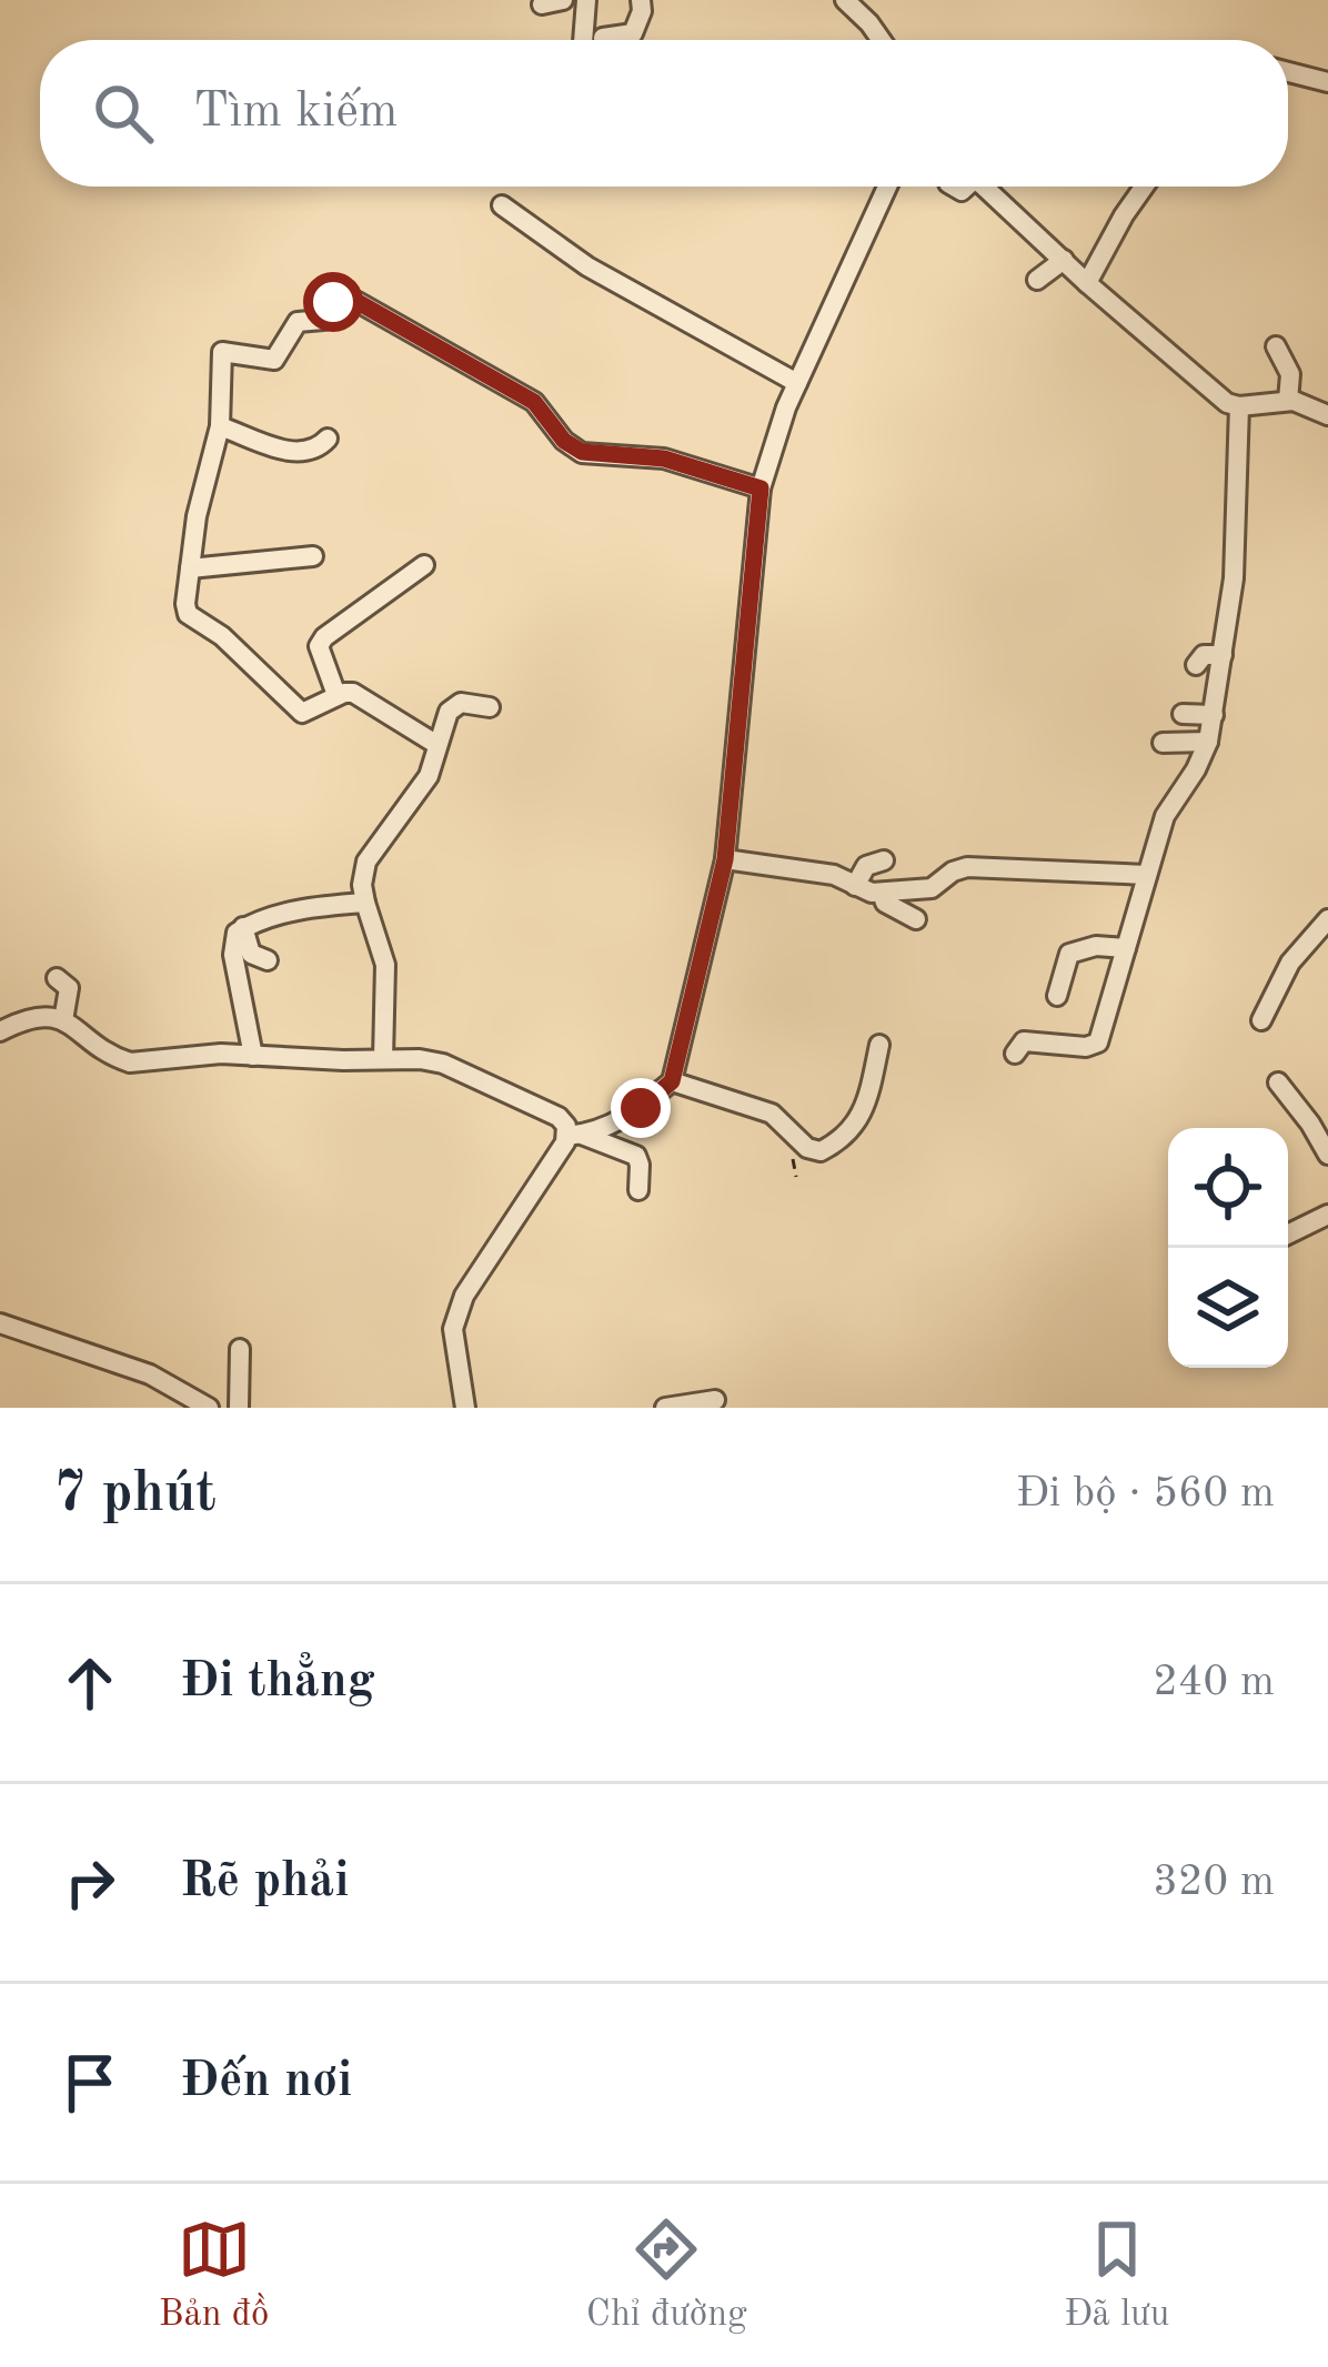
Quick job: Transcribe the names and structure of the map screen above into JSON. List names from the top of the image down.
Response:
{
  "page": {
    "search": "Tìm kiếm",
    "heading": ["7 phút", "Đi bộ · 560 m"],
    "list": [
      ["Đi thẳng", "240 m"],
      ["Rẽ phải", "320 m"],
      "Đến nơi"
    ],
    "nav": ["Bản đồ", "Chỉ đường", "Đã lưu"]
  }
}
